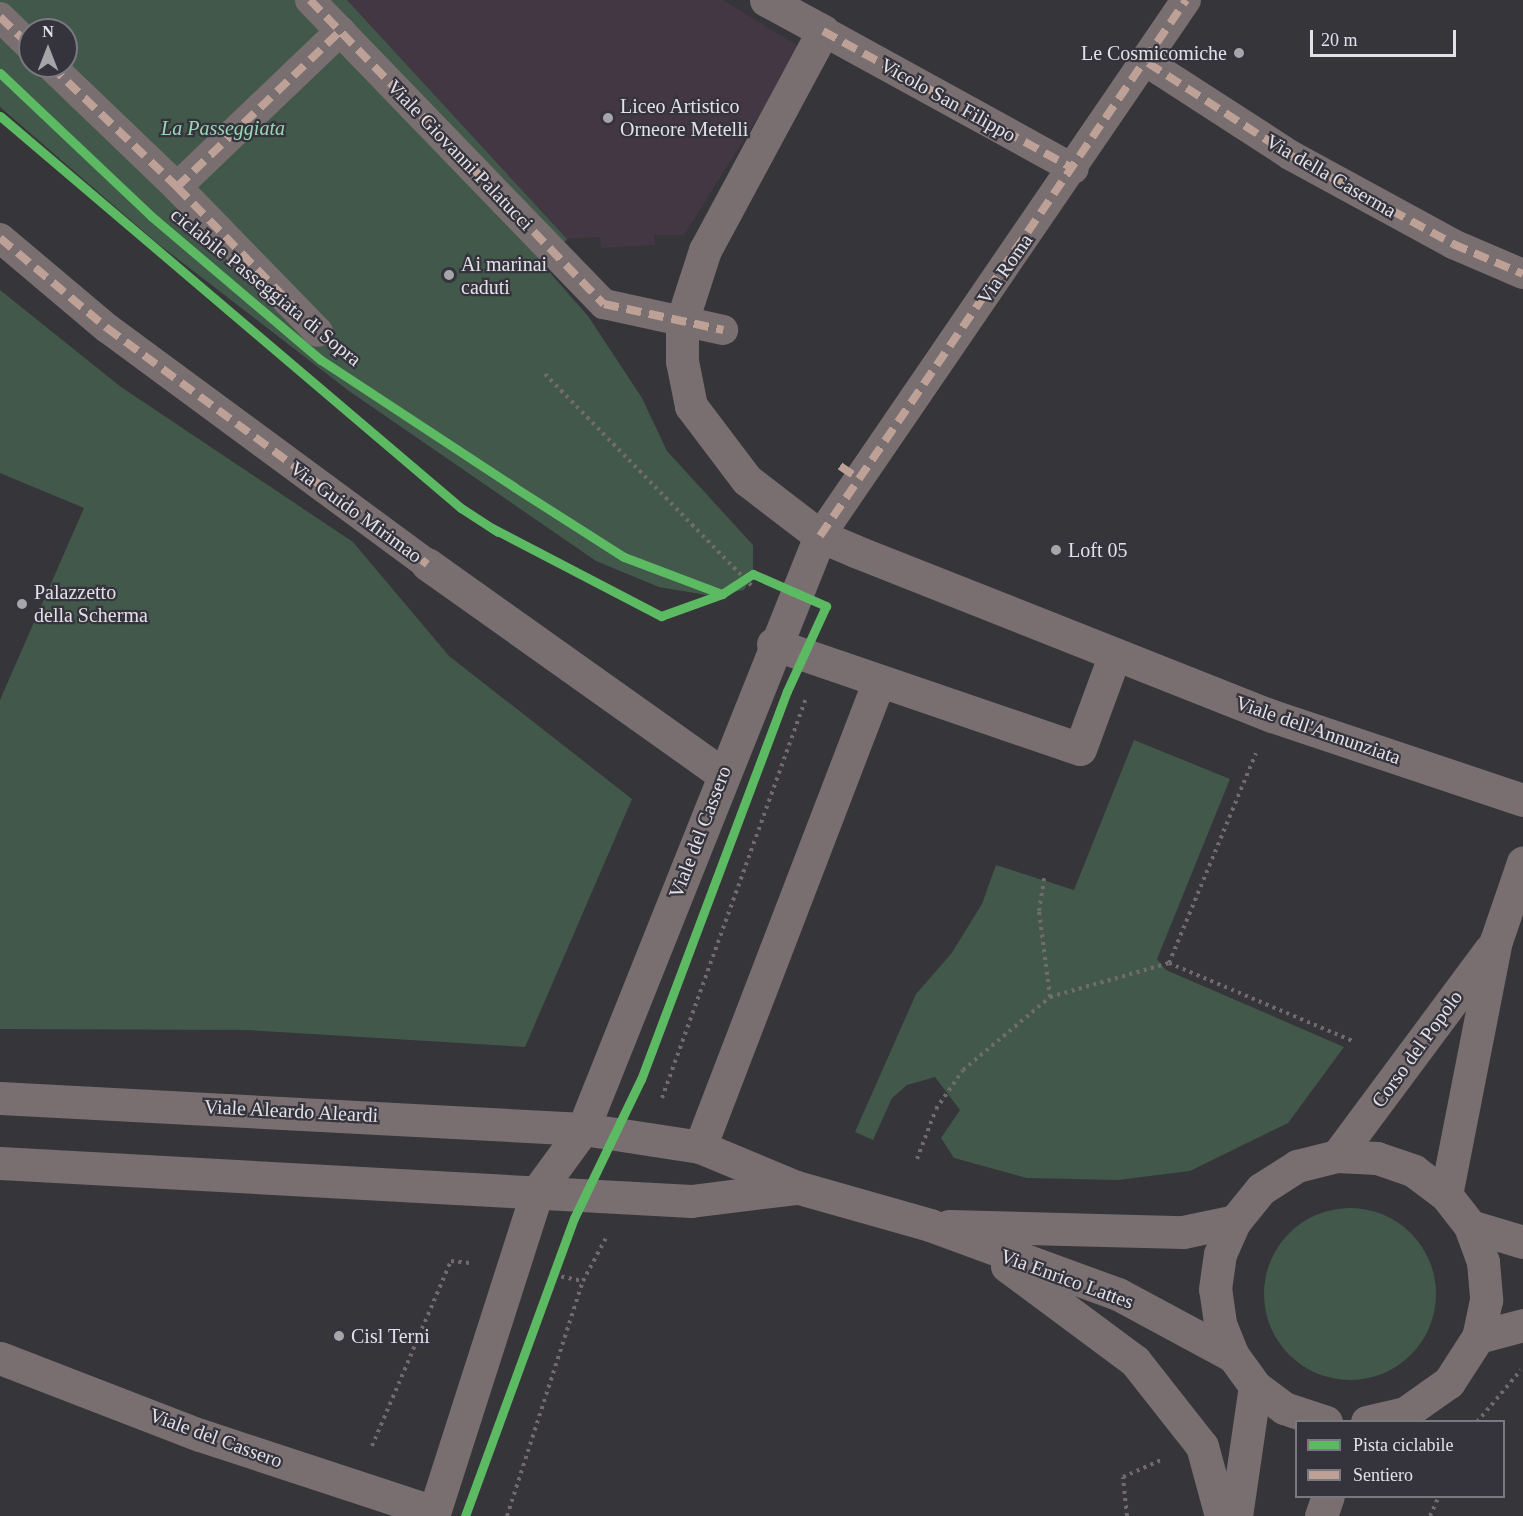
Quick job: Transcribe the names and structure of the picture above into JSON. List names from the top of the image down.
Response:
{
  "streets": {
    "street": [
      "Vicolo San Filippo",
      "Viale Giovanni Palatucci",
      "Via della Caserma",
      "Via Roma",
      "Via Guido Mirimao",
      "Viale dell'Annunziata",
      "Viale del Cassero",
      "Corso del Popolo",
      "Viale Aleardo Aleardi",
      "Via Enrico Lattes"
    ],
    "cycle path": ["ciclabile Passeggiata di Sopra"]
  },
  "crossings": [
    ["Vicolo San Filippo", "Via Roma"],
    ["Vicolo San Filippo", "Viale dell'Annunziata"],
    ["Viale Giovanni Palatucci", "Viale dell'Annunziata"],
    ["Via della Caserma", "Via Roma"],
    ["Via Roma", "Viale dell'Annunziata"],
    ["Via Roma", "Viale del Cassero"],
    ["Via Guido Mirimao", "Viale del Cassero"],
    ["Viale dell'Annunziata", "Viale del Cassero"],
    ["Viale del Cassero", "Viale Aleardo Aleardi"],
    ["Viale del Cassero", "Via Enrico Lattes"]
  ],
  "parks": ["La Passeggiata"],
  "places": [
    "Le Cosmicomiche",
    "Liceo Artistico Orneore Metelli",
    "Ai marinai caduti",
    "Loft 05",
    "Palazzetto della Scherma",
    "Cisl Terni"
  ],
  "legend": ["Pista ciclabile", "Sentiero"],
  "scale_bar": "20 m",
  "north": "top"
}
